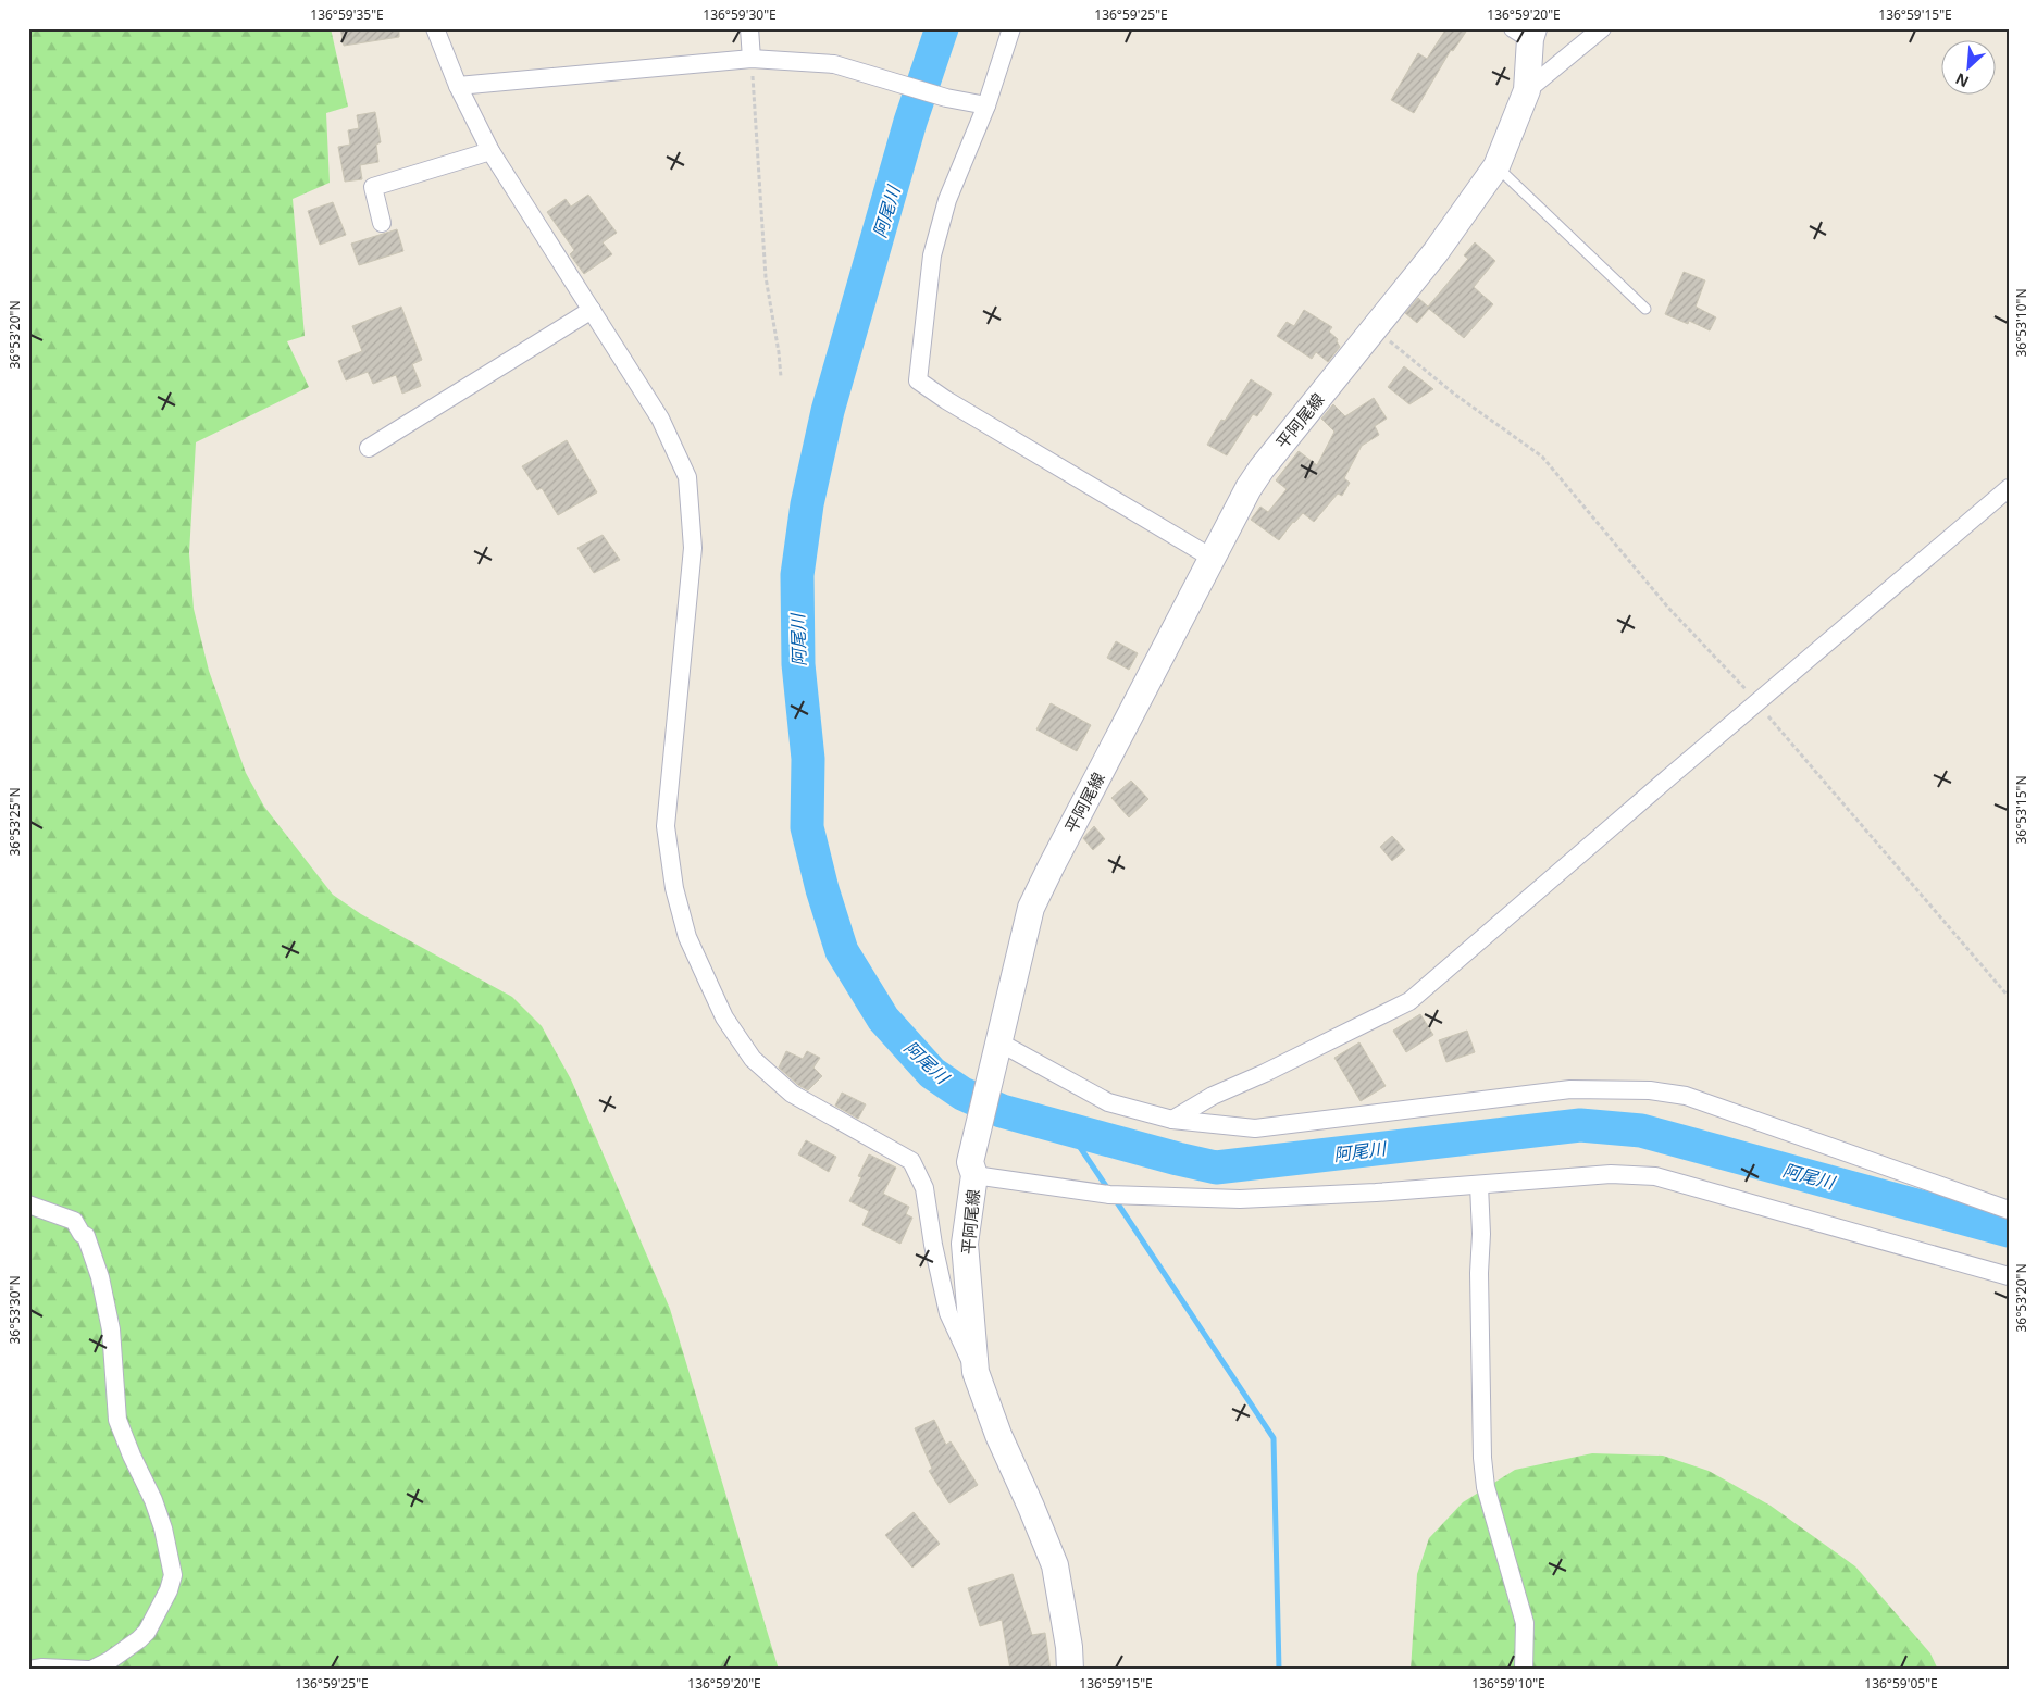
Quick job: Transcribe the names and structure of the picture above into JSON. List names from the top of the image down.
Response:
{
  "streets": {
    "main road": ["平阿尾線"]
  },
  "water": ["阿尾川"],
  "north": "bottom left",
  "coordinates": [
    "136°59'35\"E",
    "136°59'30\"E",
    "136°59'25\"E",
    "136°59'20\"E",
    "136°59'15\"E",
    "36°53'10\"N",
    "36°53'20\"N",
    "36°53'15\"N",
    "36°53'25\"N",
    "36°53'30\"N",
    "136°59'10\"E",
    "136°59'05\"E"
  ]
}
